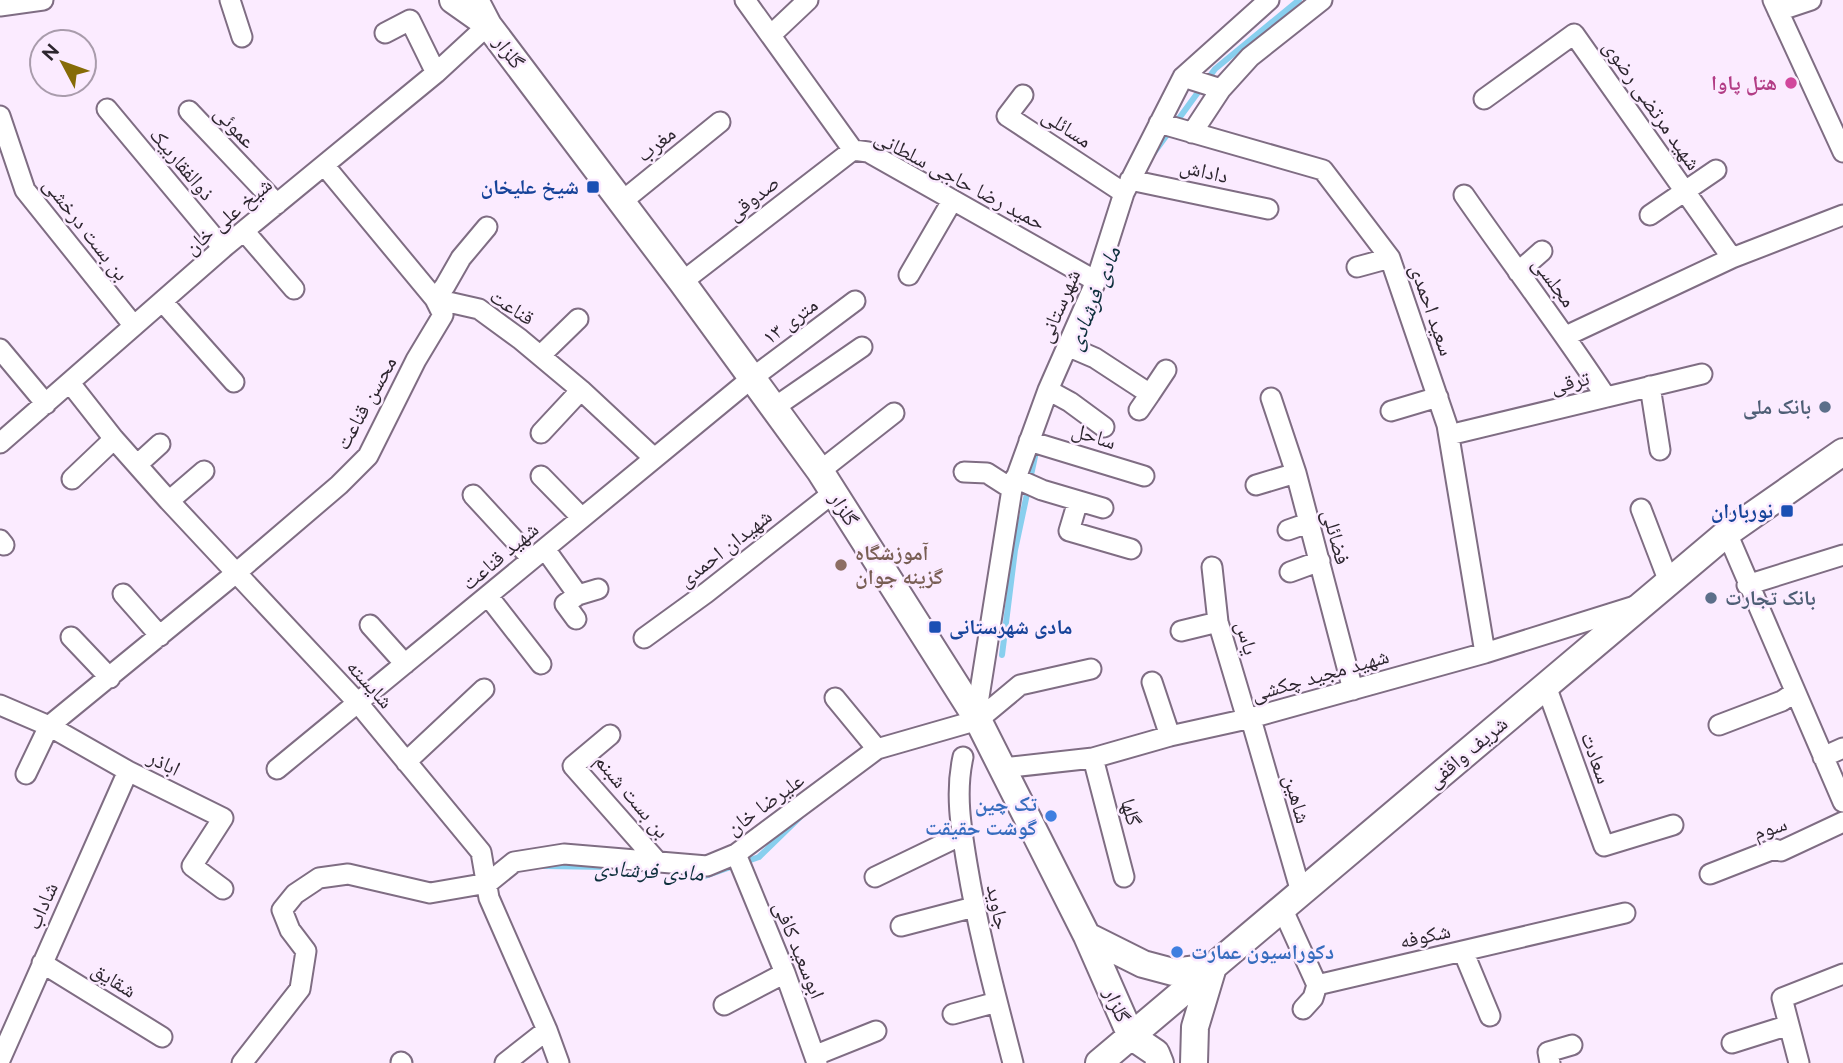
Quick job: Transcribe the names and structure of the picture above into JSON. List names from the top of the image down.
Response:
{
  "streets": {
    "main road": ["گلزار", "شریف واقفی"],
    "street": [
      "شهید مرتضی رضوی",
      "عموئی",
      "مسائلی",
      "مغرب",
      "ذوالفقاربیک",
      "داداش",
      "حمید رضا حاجی سلطانی",
      "صدوقی",
      "شیخ علی خان",
      "بن بست درخشی",
      "مجلسی",
      "شهرستانی",
      "قناعت",
      "سعید احمدی",
      "۱۳ متری",
      "ترقی",
      "محسن قناعت",
      "ساحل",
      "فضائلی",
      "شهیدان احمدی",
      "شهید قناعت",
      "یاس",
      "شهید مجید چکشی",
      "شایسته",
      "سعادت",
      "اباذر",
      "بن بست شبنم",
      "شاهین",
      "علیرضا خان",
      "گلها",
      "سوم",
      "شاداب",
      "جاوید",
      "شکوفه",
      "ابوسعید کافی",
      "شقایق"
    ]
  },
  "crossings": [
    ["گلزار", "مغرب"],
    ["گلزار", "صدوقی"],
    ["گلزار", "شیخ علی خان"],
    ["گلزار", "شهرستانی"],
    ["گلزار", "۱۳ متری"],
    ["گلزار", "شهیدان احمدی"],
    ["گلزار", "شهید قناعت"],
    ["گلزار", "شهید مجید چکشی"],
    ["گلزار", "شریف واقفی"],
    ["گلزار", "علیرضا خان"],
    ["عموئی", "شیخ علی خان"],
    ["مسائلی", "داداش"],
    ["مسائلی", "شهرستانی"],
    ["ذوالفقاربیک", "شیخ علی خان"],
    ["داداش", "شهرستانی"],
    ["حمید رضا حاجی سلطانی", "صدوقی"],
    ["حمید رضا حاجی سلطانی", "شهرستانی"],
    ["شیخ علی خان", "بن بست درخشی"],
    ["شیخ علی خان", "شایسته"],
    ["مجلسی", "ترقی"],
    ["شهرستانی", "سعید احمدی"],
    ["شهرستانی", "ساحل"],
    ["شهرستانی", "علیرضا خان"],
    ["قناعت", "محسن قناعت"],
    ["قناعت", "شهید قناعت"],
    ["سعید احمدی", "ترقی"],
    ["سعید احمدی", "شهید مجید چکشی"],
    ["۱۳ متری", "شهید قناعت"],
    ["محسن قناعت", "شایسته"],
    ["فضائلی", "شهید مجید چکشی"],
    ["شهید قناعت", "شایسته"],
    ["یاس", "شهید مجید چکشی"],
    ["یاس", "شاهین"],
    ["شهید مجید چکشی", "شریف واقفی"],
    ["شهید مجید چکشی", "شاهین"],
    ["شهید مجید چکشی", "گلها"],
    ["شایسته", "علیرضا خان"],
    ["شریف واقفی", "سعادت"],
    ["شریف واقفی", "شاهین"],
    ["اباذر", "شاداب"],
    ["بن بست شبنم", "علیرضا خان"],
    ["علیرضا خان", "ابوسعید کافی"],
    ["شاداب", "شقایق"]
  ],
  "water": ["مادی فرشادی"],
  "places": {
    "other": [
      "هتل پاوا",
      "بانک ملی",
      "آموزشگاه گزینه جوان",
      "بانک تجارت",
      "تک چین گوشت حقیقت",
      "دکوراسیون عمارت"
    ],
    "transit": ["شیخ علیخان", "نورباران", "مادی شهرستانی"]
  },
  "north": "top left"
}
